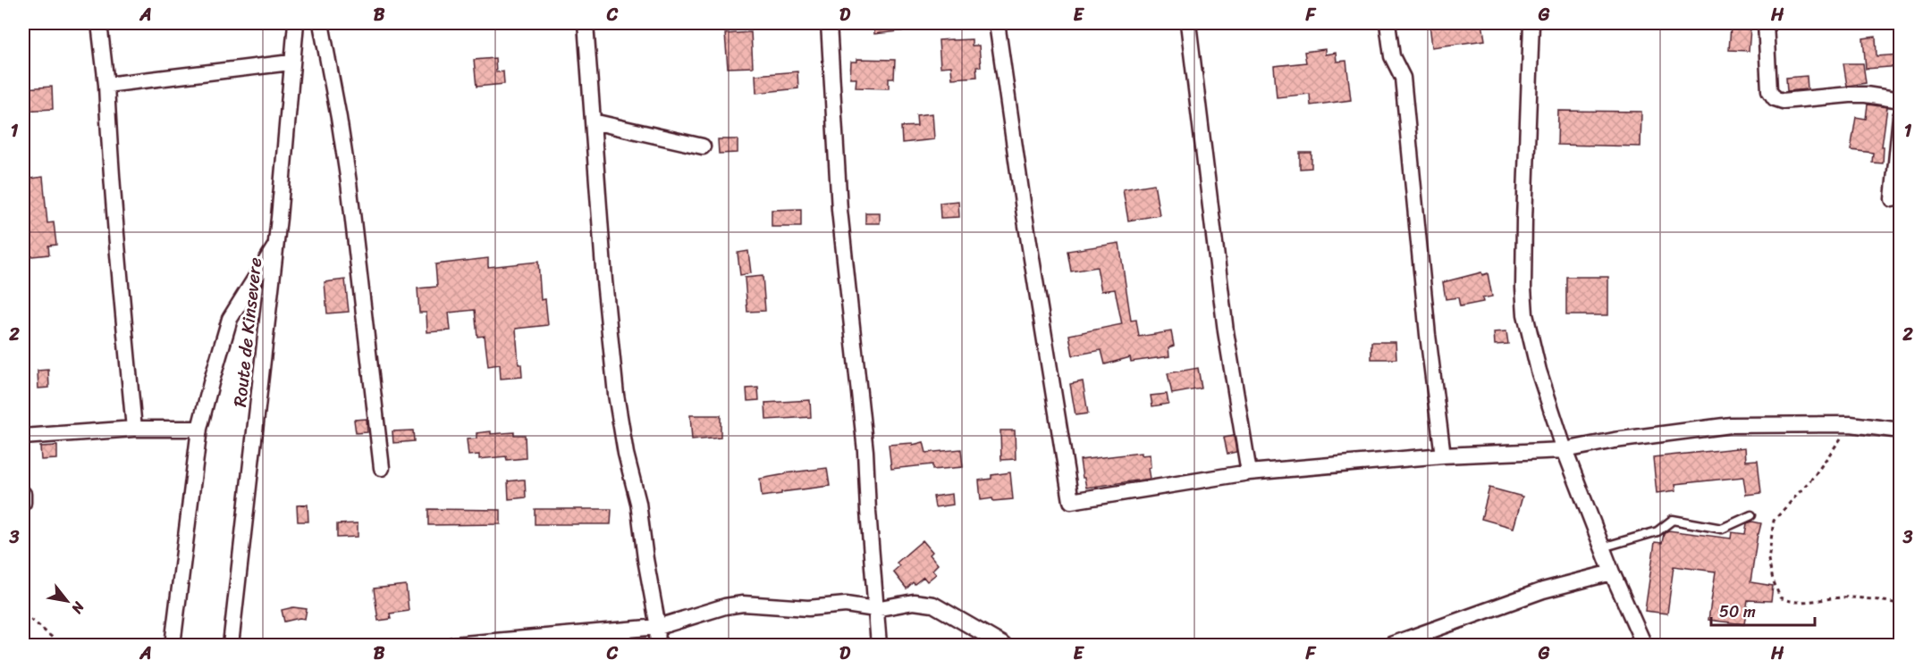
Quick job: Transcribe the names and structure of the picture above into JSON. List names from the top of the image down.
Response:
{
  "streets": {
    "street": ["Route de Kinsevere"]
  },
  "scale_bar": "50 m",
  "north": "bottom right",
  "grid": {
    "columns": [
      "A",
      "B",
      "C",
      "D",
      "E",
      "F",
      "G",
      "H"
    ],
    "rows": ["1", "2", "3"]
  }
}
